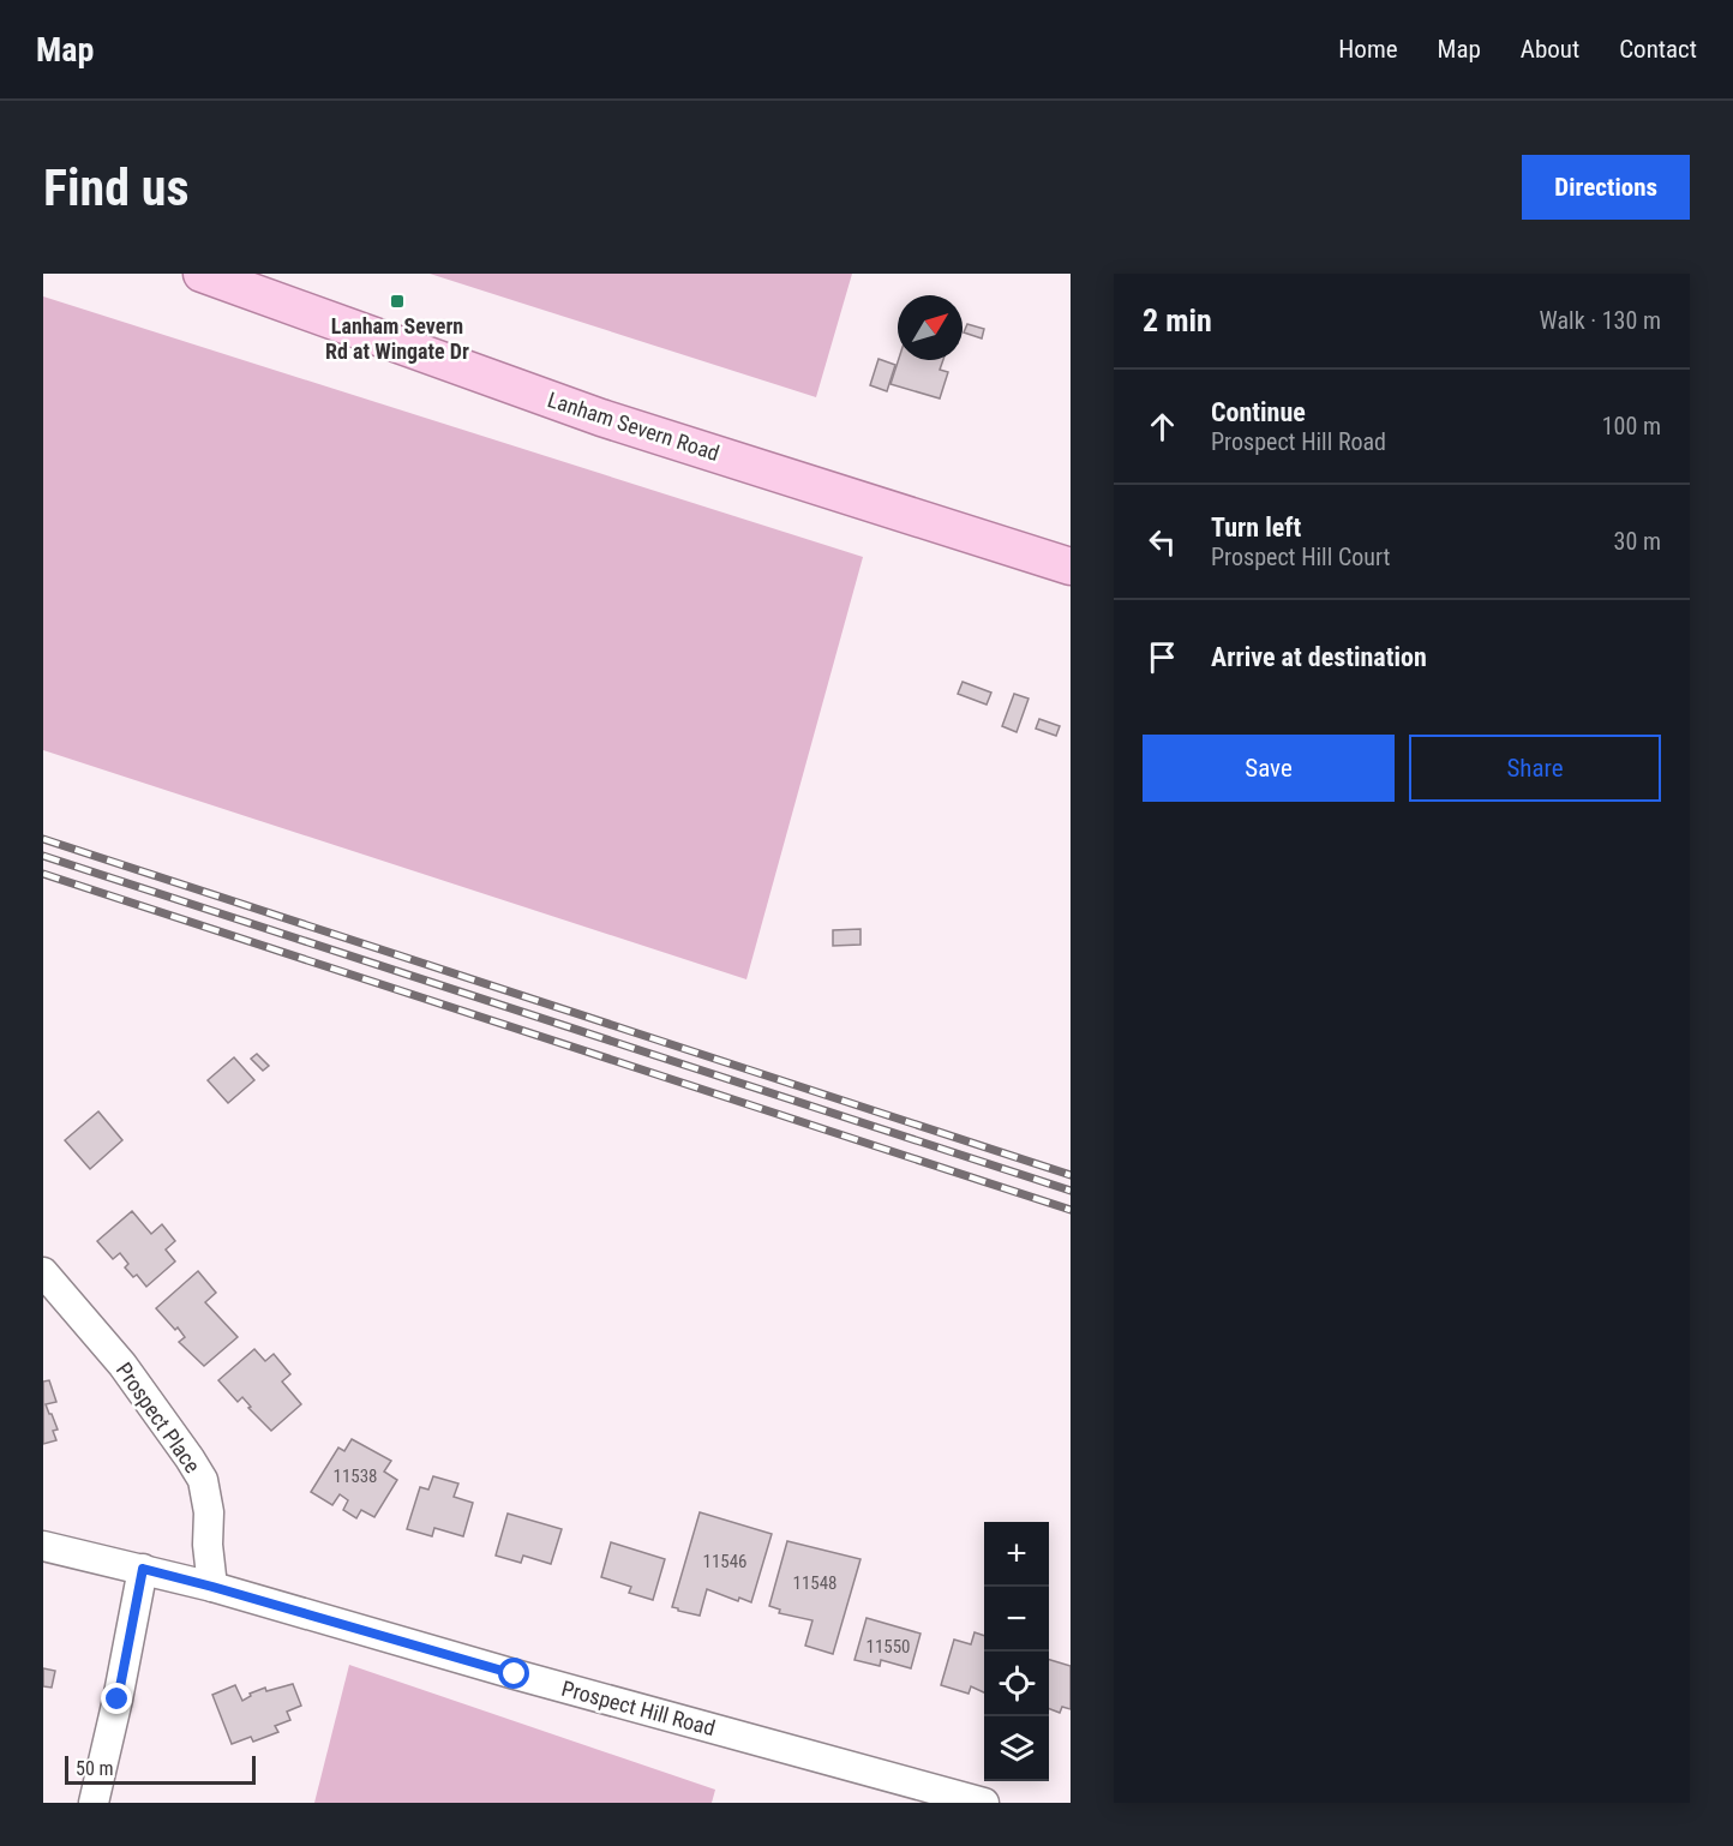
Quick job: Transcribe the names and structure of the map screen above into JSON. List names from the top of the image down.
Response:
{
  "streets": {
    "main road": ["Lanham Severn Road"],
    "street": ["Prospect Place", "Prospect Hill Road"]
  },
  "crossings": [
    ["Prospect Place", "Prospect Hill Road"]
  ],
  "places": {
    "transit": ["Lanham Severn Rd at Wingate Dr"]
  },
  "house_numbers": [
    "11538",
    "11546",
    "11548",
    "11550"
  ],
  "scale_bar": "50 m",
  "north": "top right",
  "page": {
    "header": "Map",
    "nav": [
      "Home",
      "Map",
      "About",
      "Contact"
    ],
    "buttons": [
      "Directions",
      ["Save", "Share"]
    ],
    "title": "Find us",
    "heading": ["2 min", "Walk · 130 m"],
    "list": [
      ["Continue", "Prospect Hill Road", "100 m"],
      ["Turn left", "Prospect Hill Court", "30 m"],
      "Arrive at destination"
    ],
    "map_buttons": ["+", "−"],
    "scale": "50 m"
  }
}
